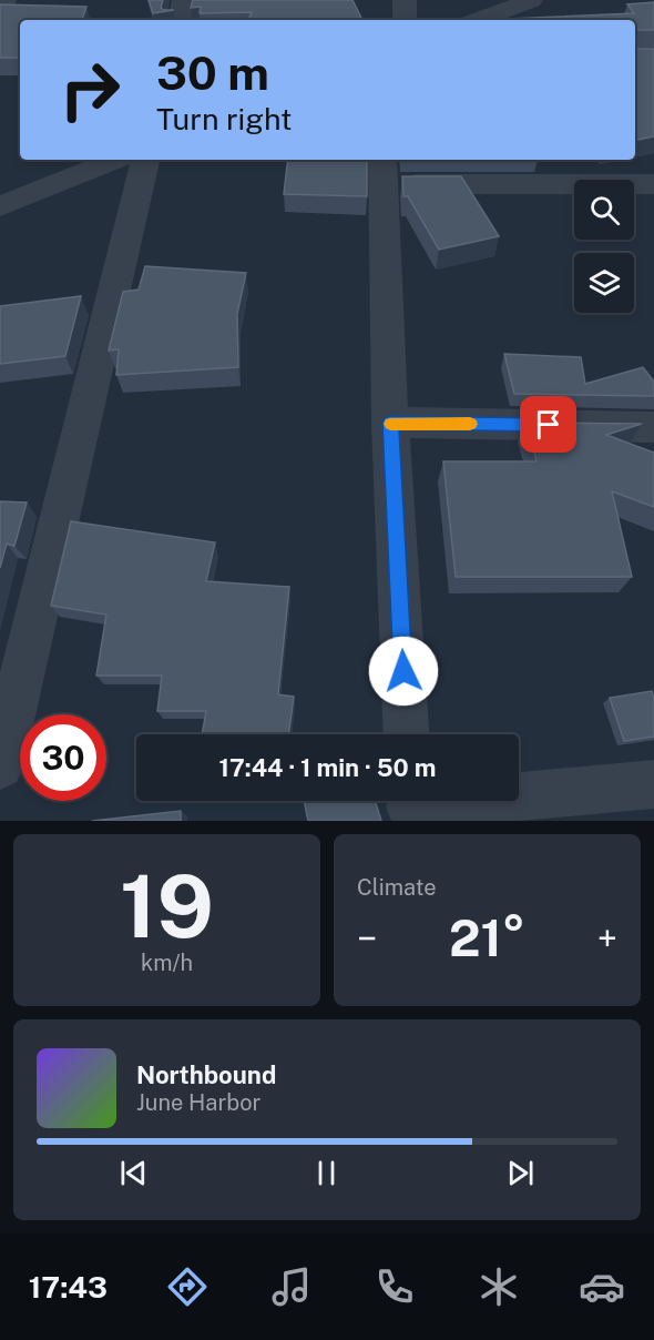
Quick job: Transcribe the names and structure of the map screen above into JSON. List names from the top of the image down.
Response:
{
  "page": {
    "turn": ["30 m", "Turn right"],
    "limit": "30",
    "trip": "17:44 · 1 min · 50 m",
    "tile": [
      ["19", "km/h"],
      "Climate"
    ],
    "heat": ["−", "21°", "+"],
    "song": ["Northbound", "June Harbor"],
    "tabs": "17:43"
  }
}
